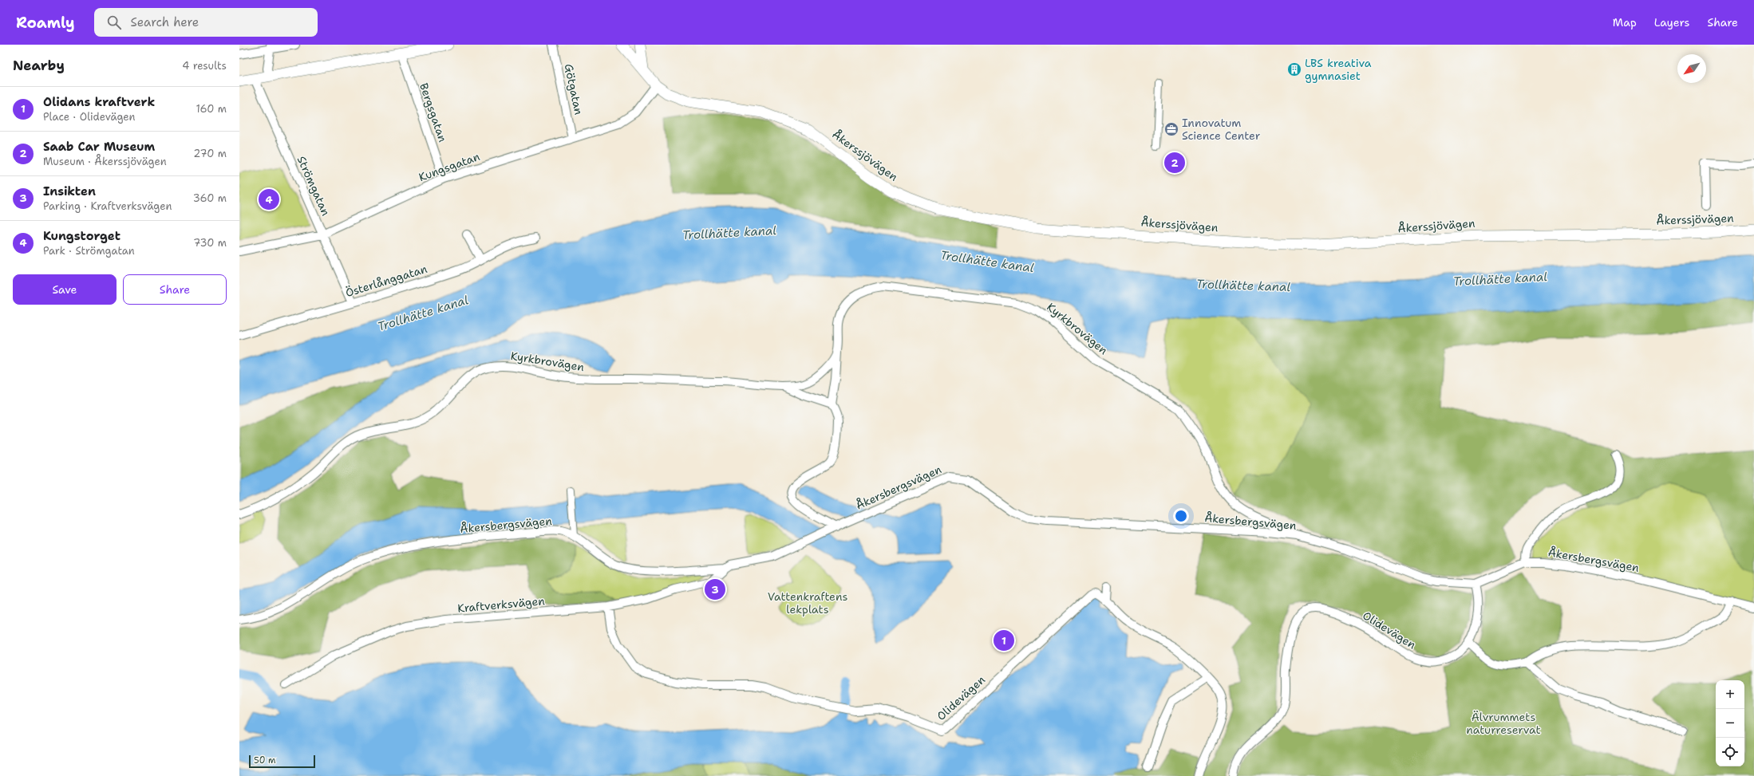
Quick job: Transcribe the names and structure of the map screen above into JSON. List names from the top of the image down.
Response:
{
  "streets": {
    "street": [
      "Götgatan",
      "Bergsgatan",
      "Åkerssjövägen",
      "Kungsgatan",
      "Strömgatan",
      "Österlånggatan",
      "Kyrkbrovägen",
      "Åkersbergsvägen",
      "Kraftverksvägen",
      "Olidevägen"
    ]
  },
  "crossings": [
    ["Götgatan", "Kungsgatan"],
    ["Bergsgatan", "Kungsgatan"],
    ["Åkerssjövägen", "Kungsgatan"],
    ["Kungsgatan", "Strömgatan"],
    ["Strömgatan", "Österlånggatan"],
    ["Kyrkbrovägen", "Åkersbergsvägen"],
    ["Åkersbergsvägen", "Kraftverksvägen"],
    ["Åkersbergsvägen", "Olidevägen"],
    ["Kraftverksvägen", "Olidevägen"]
  ],
  "water": ["Trollhätte kanal"],
  "parks": ["Vattenkraftens lekplats", "Älvrummets naturreservat"],
  "places": {
    "building": ["LBS kreativa gymnasiet"],
    "office": ["Innovatum Science Center"]
  },
  "scale_bar": "50 m",
  "north": "bottom left",
  "page": {
    "header": "Roamly",
    "search": "Search here",
    "nav": ["Map", "Layers", "Share"],
    "heading": ["Nearby", "4 results"],
    "list": [
      {
        "mark": "1",
        "name": "Olidans kraftverk",
        "note": "Place · Olidevägen",
        "value": "160 m"
      },
      {
        "mark": "2",
        "name": "Saab Car Museum",
        "note": "Museum · Åkerssjövägen",
        "value": "270 m"
      },
      {
        "mark": "3",
        "name": "Insikten",
        "note": "Parking · Kraftverksvägen",
        "value": "360 m"
      },
      {
        "mark": "4",
        "name": "Kungstorget",
        "note": "Park · Strömgatan",
        "value": "730 m"
      }
    ],
    "pins": [
      "2",
      "4",
      "3",
      "1"
    ],
    "buttons": ["Save", "Share"],
    "map_buttons": ["+", "−"],
    "scale": "50 m"
  }
}
